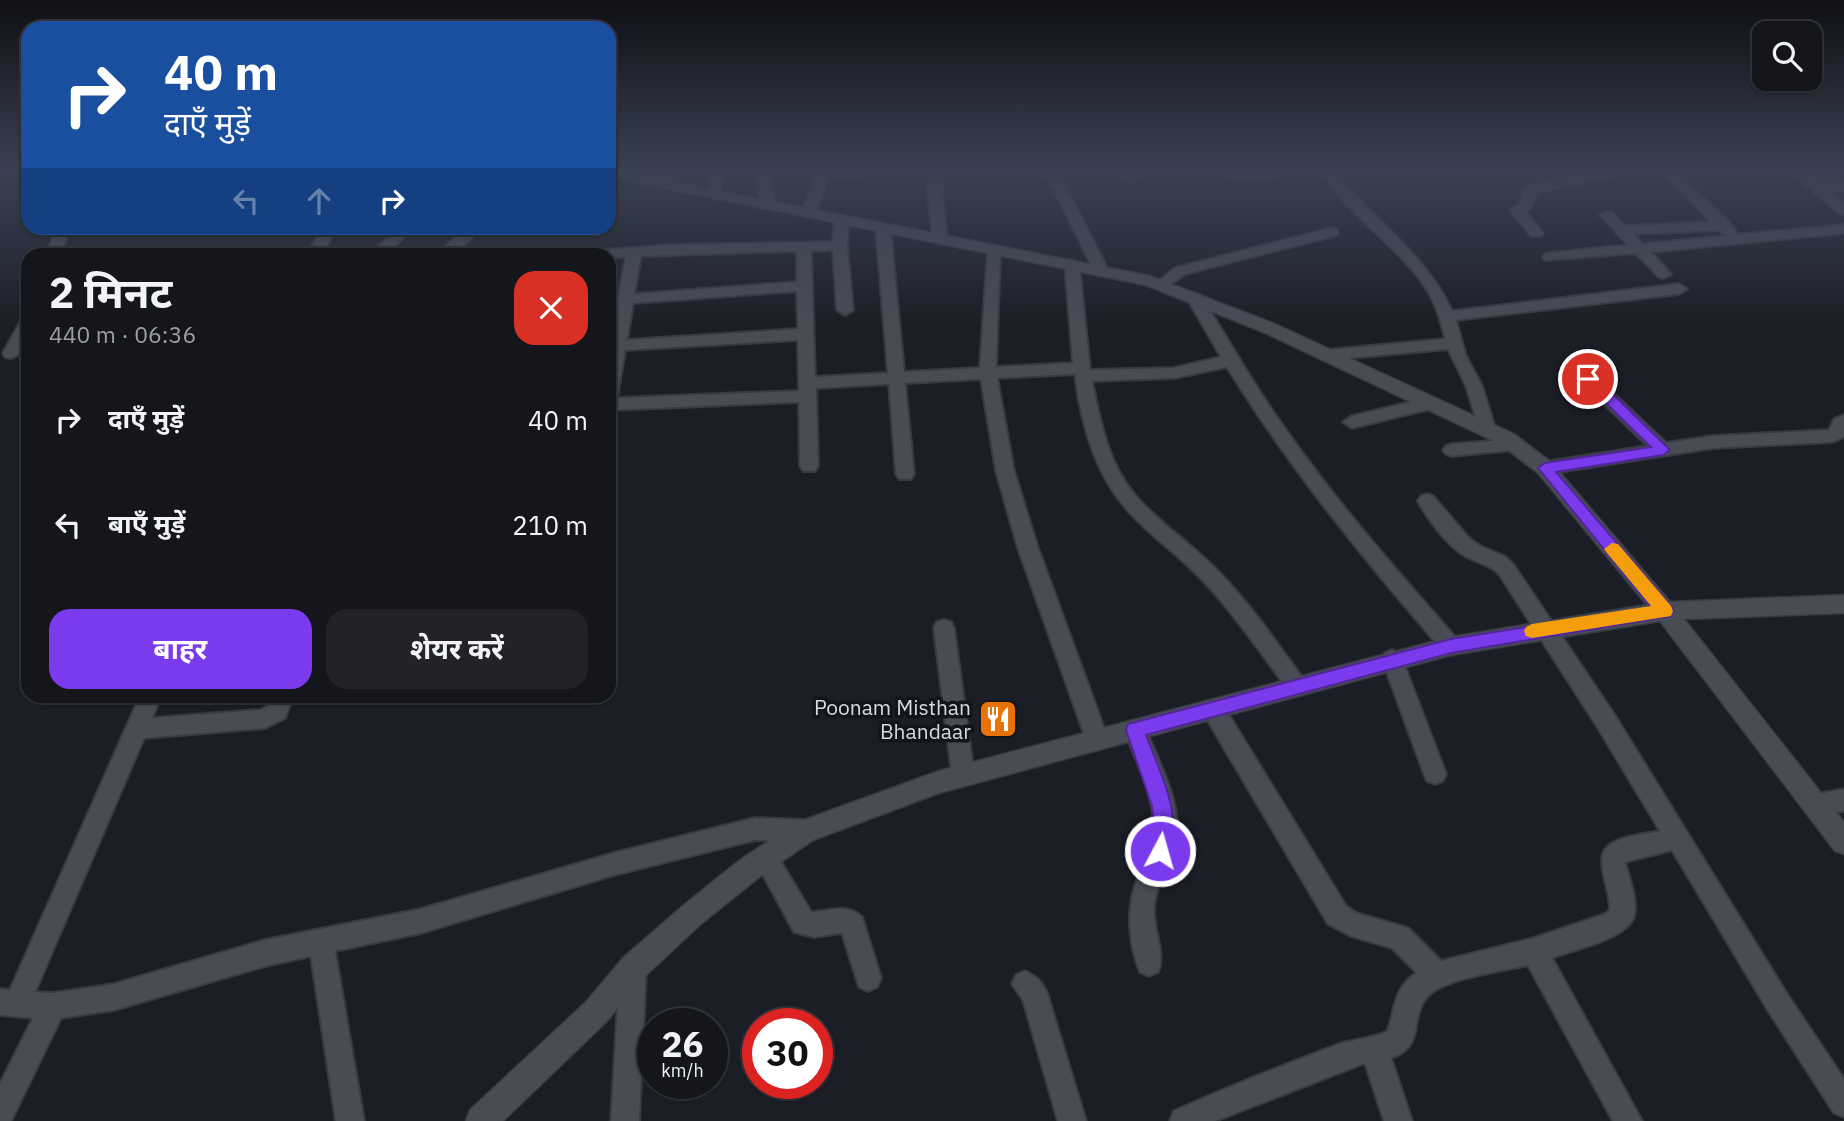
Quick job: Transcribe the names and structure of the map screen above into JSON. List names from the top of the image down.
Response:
{
  "places": {
    "restaurant": ["Poonam Misthan Bhandaar"]
  },
  "page": {
    "turn": ["40 m", "दाएँ मुड़ें"],
    "heading": ["2 मिनट", "440 m · 06:36"],
    "list": [
      {
        "name": "दाएँ मुड़ें",
        "value": "40 m"
      },
      {
        "name": "बाएँ मुड़ें",
        "value": "210 m"
      }
    ],
    "buttons": ["बाहर", "शेयर करें"],
    "speed": "26 km/h",
    "limit": "30"
  }
}
